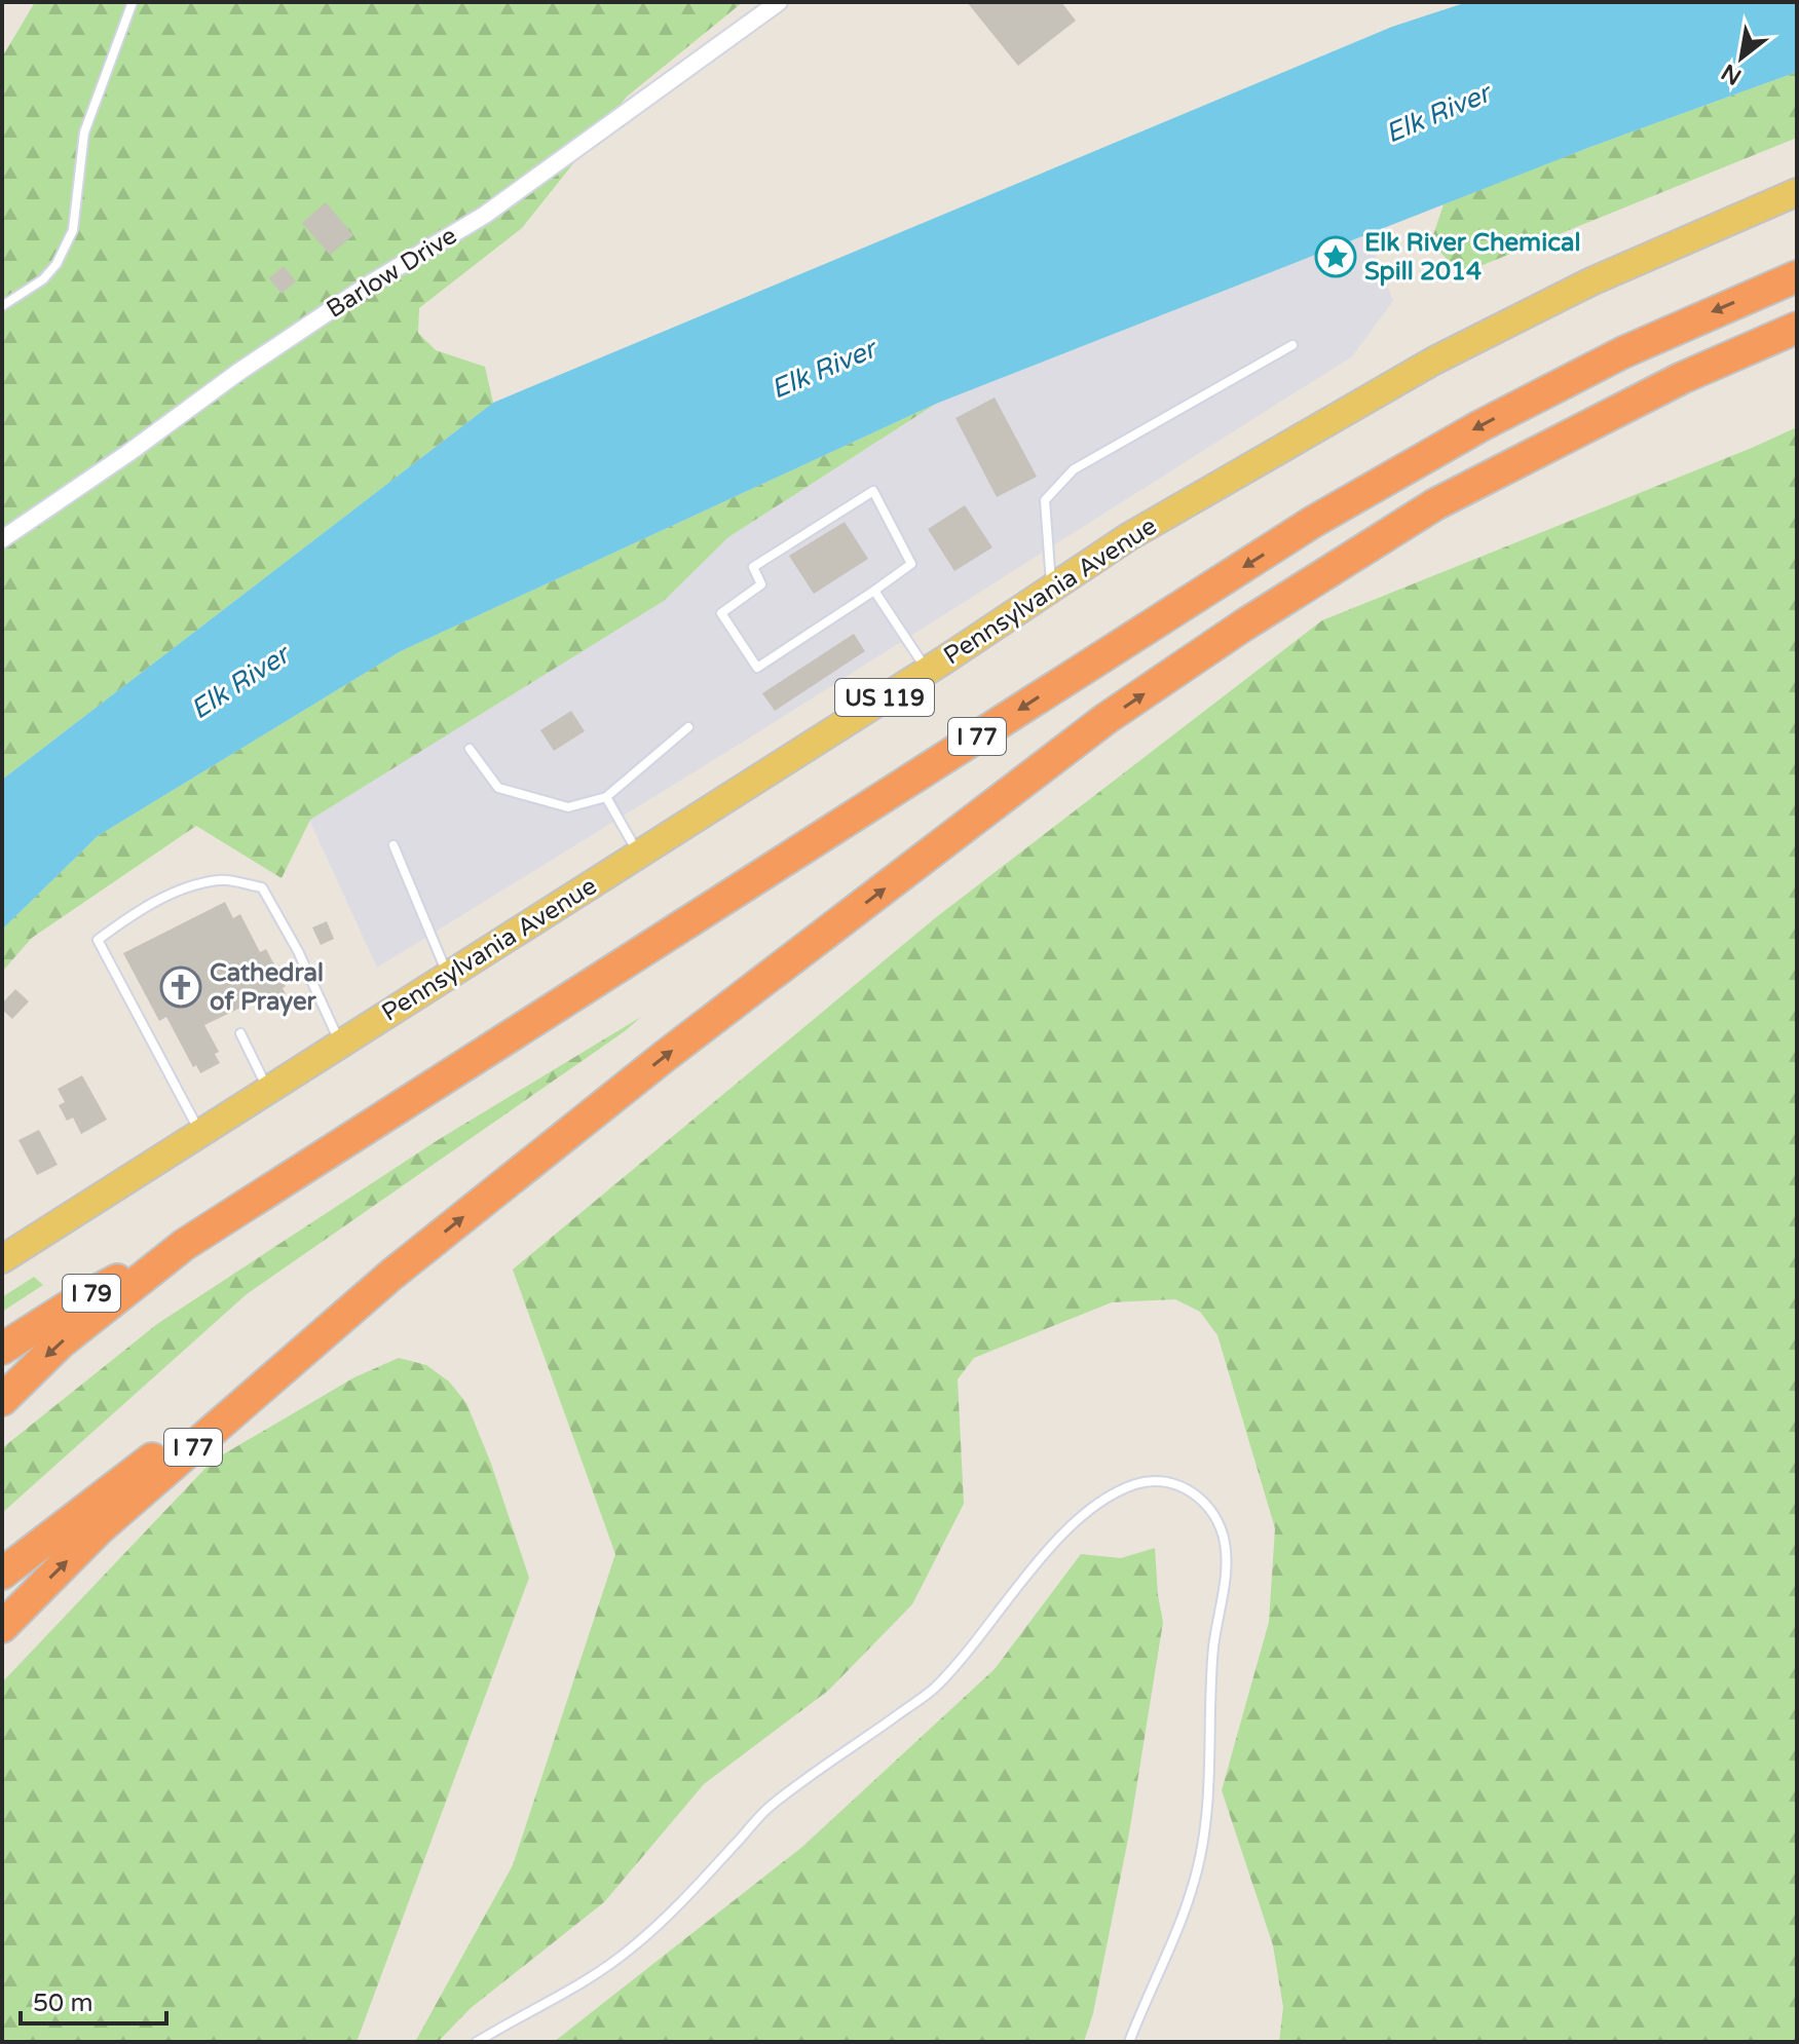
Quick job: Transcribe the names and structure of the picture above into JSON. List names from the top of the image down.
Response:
{
  "streets": {
    "highway": ["I 77", "I 79"],
    "main road": ["Pennsylvania Avenue", "US 119"],
    "street": ["Barlow Drive"]
  },
  "crossings": [
    ["I 77", "I 79"]
  ],
  "water": ["Elk River"],
  "places": {
    "place": ["Elk River Chemical Spill 2014"],
    "church": ["Cathedral of Prayer"]
  },
  "scale_bar": "50 m",
  "north": "bottom left"
}
